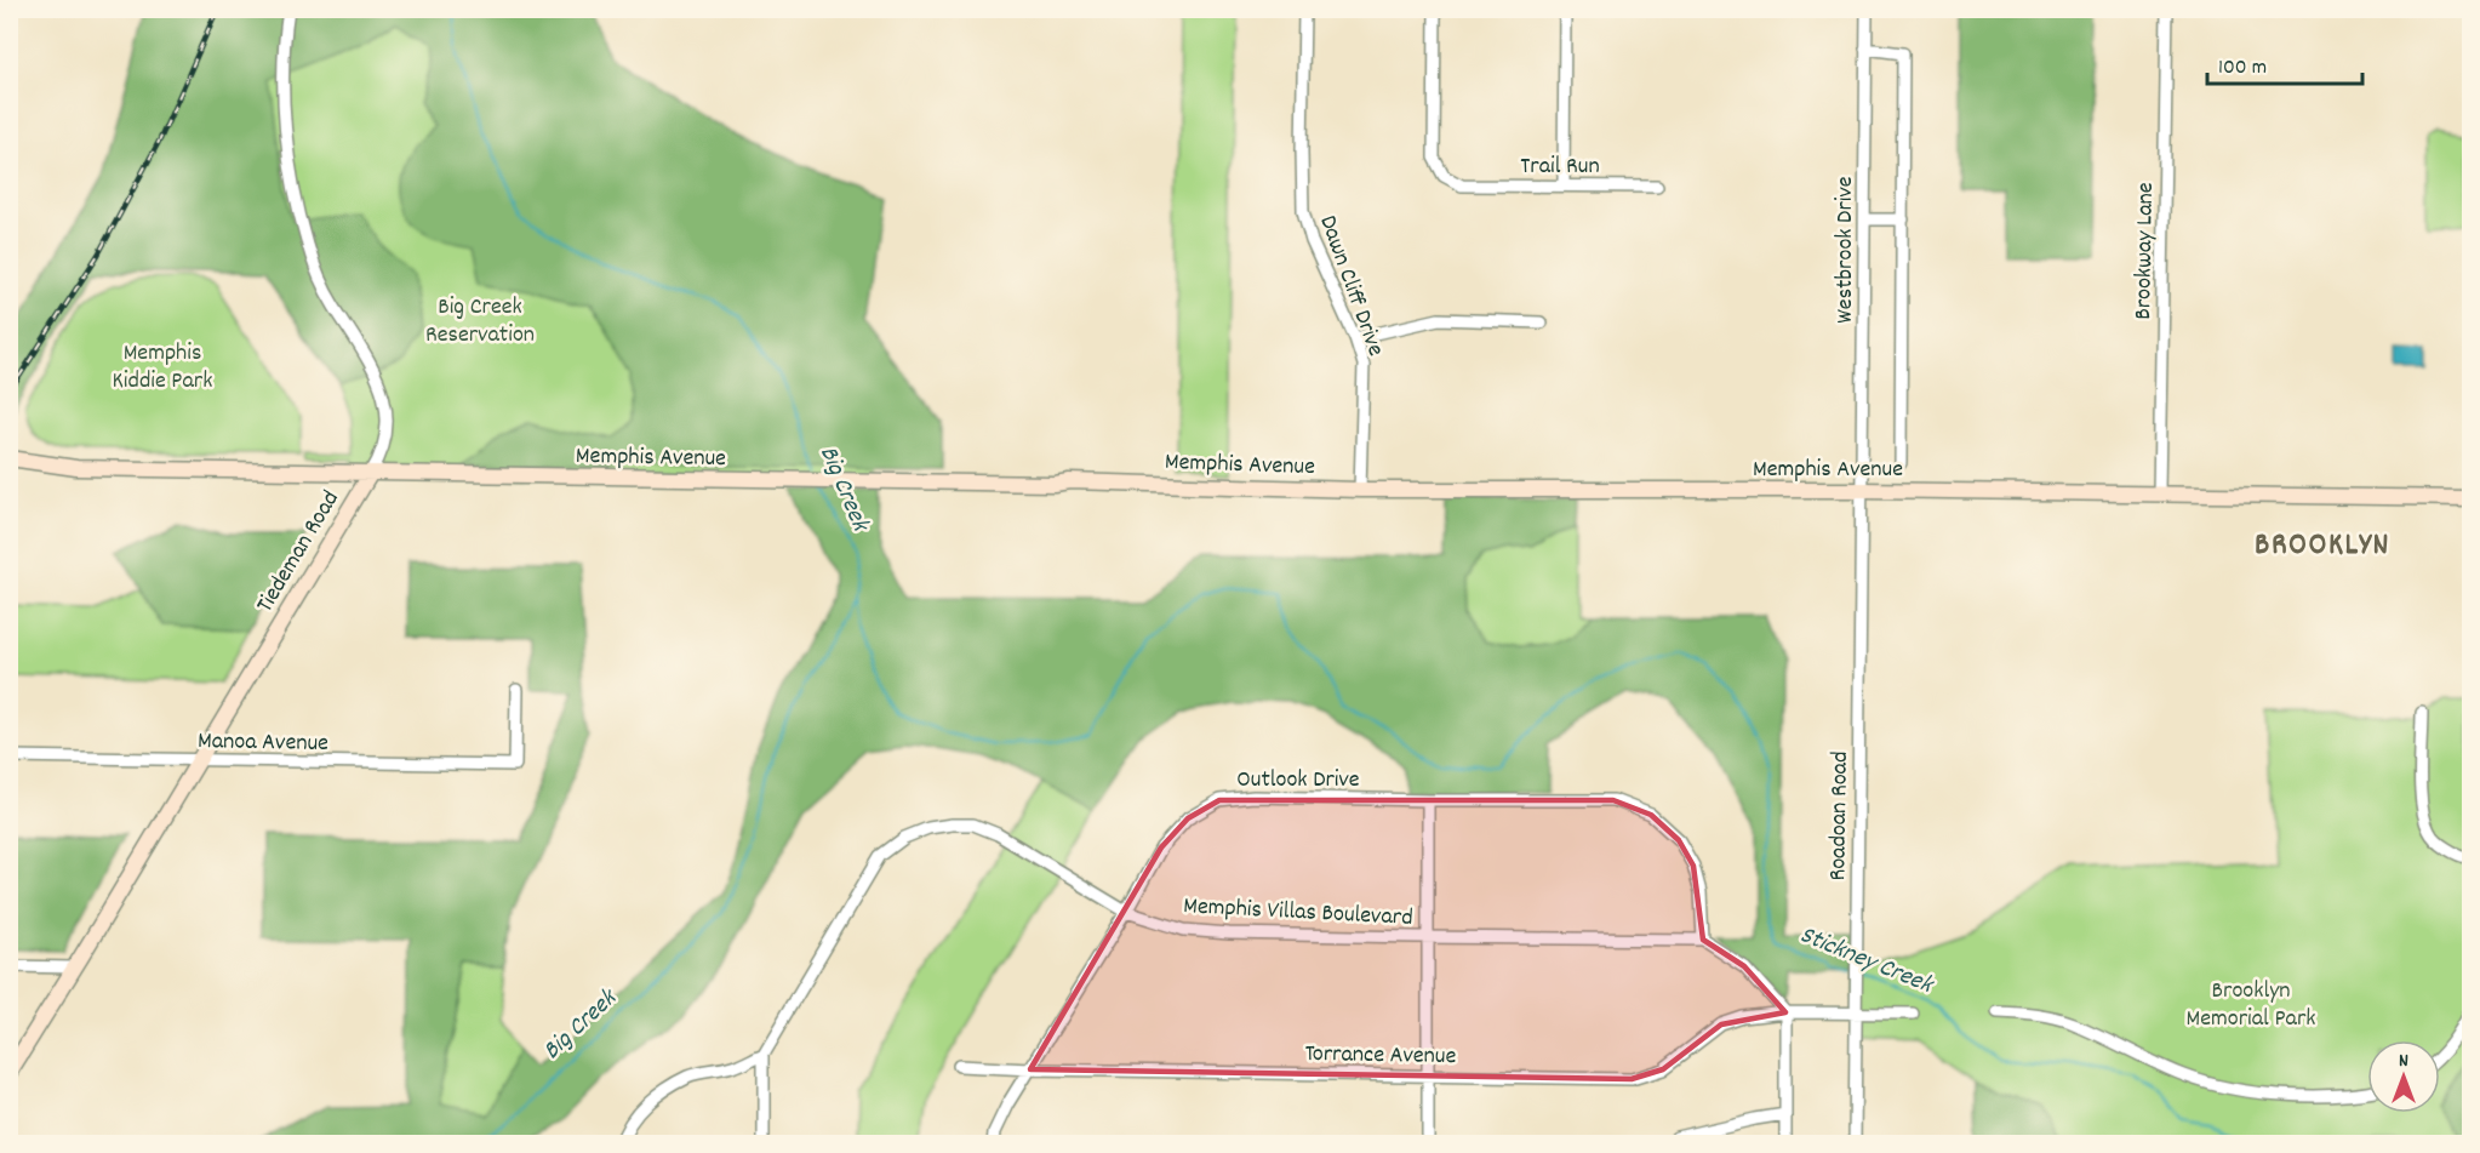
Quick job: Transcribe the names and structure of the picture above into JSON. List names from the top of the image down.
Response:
{
  "streets": {
    "main road": ["Memphis Avenue", "Tiedeman Road"],
    "street": [
      "Trail Run",
      "Westbrook Drive",
      "Brookway Lane",
      "Dawn Cliff Drive",
      "Manoa Avenue",
      "Outlook Drive",
      "Roadoan Road",
      "Memphis Villas Boulevard",
      "Torrance Avenue"
    ]
  },
  "crossings": [
    ["Westbrook Drive", "Memphis Avenue"],
    ["Westbrook Drive", "Roadoan Road"],
    ["Brookway Lane", "Memphis Avenue"],
    ["Dawn Cliff Drive", "Memphis Avenue"],
    ["Memphis Avenue", "Tiedeman Road"],
    ["Memphis Avenue", "Roadoan Road"],
    ["Tiedeman Road", "Manoa Avenue"],
    ["Outlook Drive", "Memphis Villas Boulevard"],
    ["Outlook Drive", "Torrance Avenue"]
  ],
  "districts": ["BROOKLYN"],
  "water": ["Big Creek", "Stickney Creek"],
  "parks": ["Big Creek Reservation", "Memphis Kiddie Park", "Brooklyn Memorial Park"],
  "scale_bar": "100 m",
  "north": "top"
}
